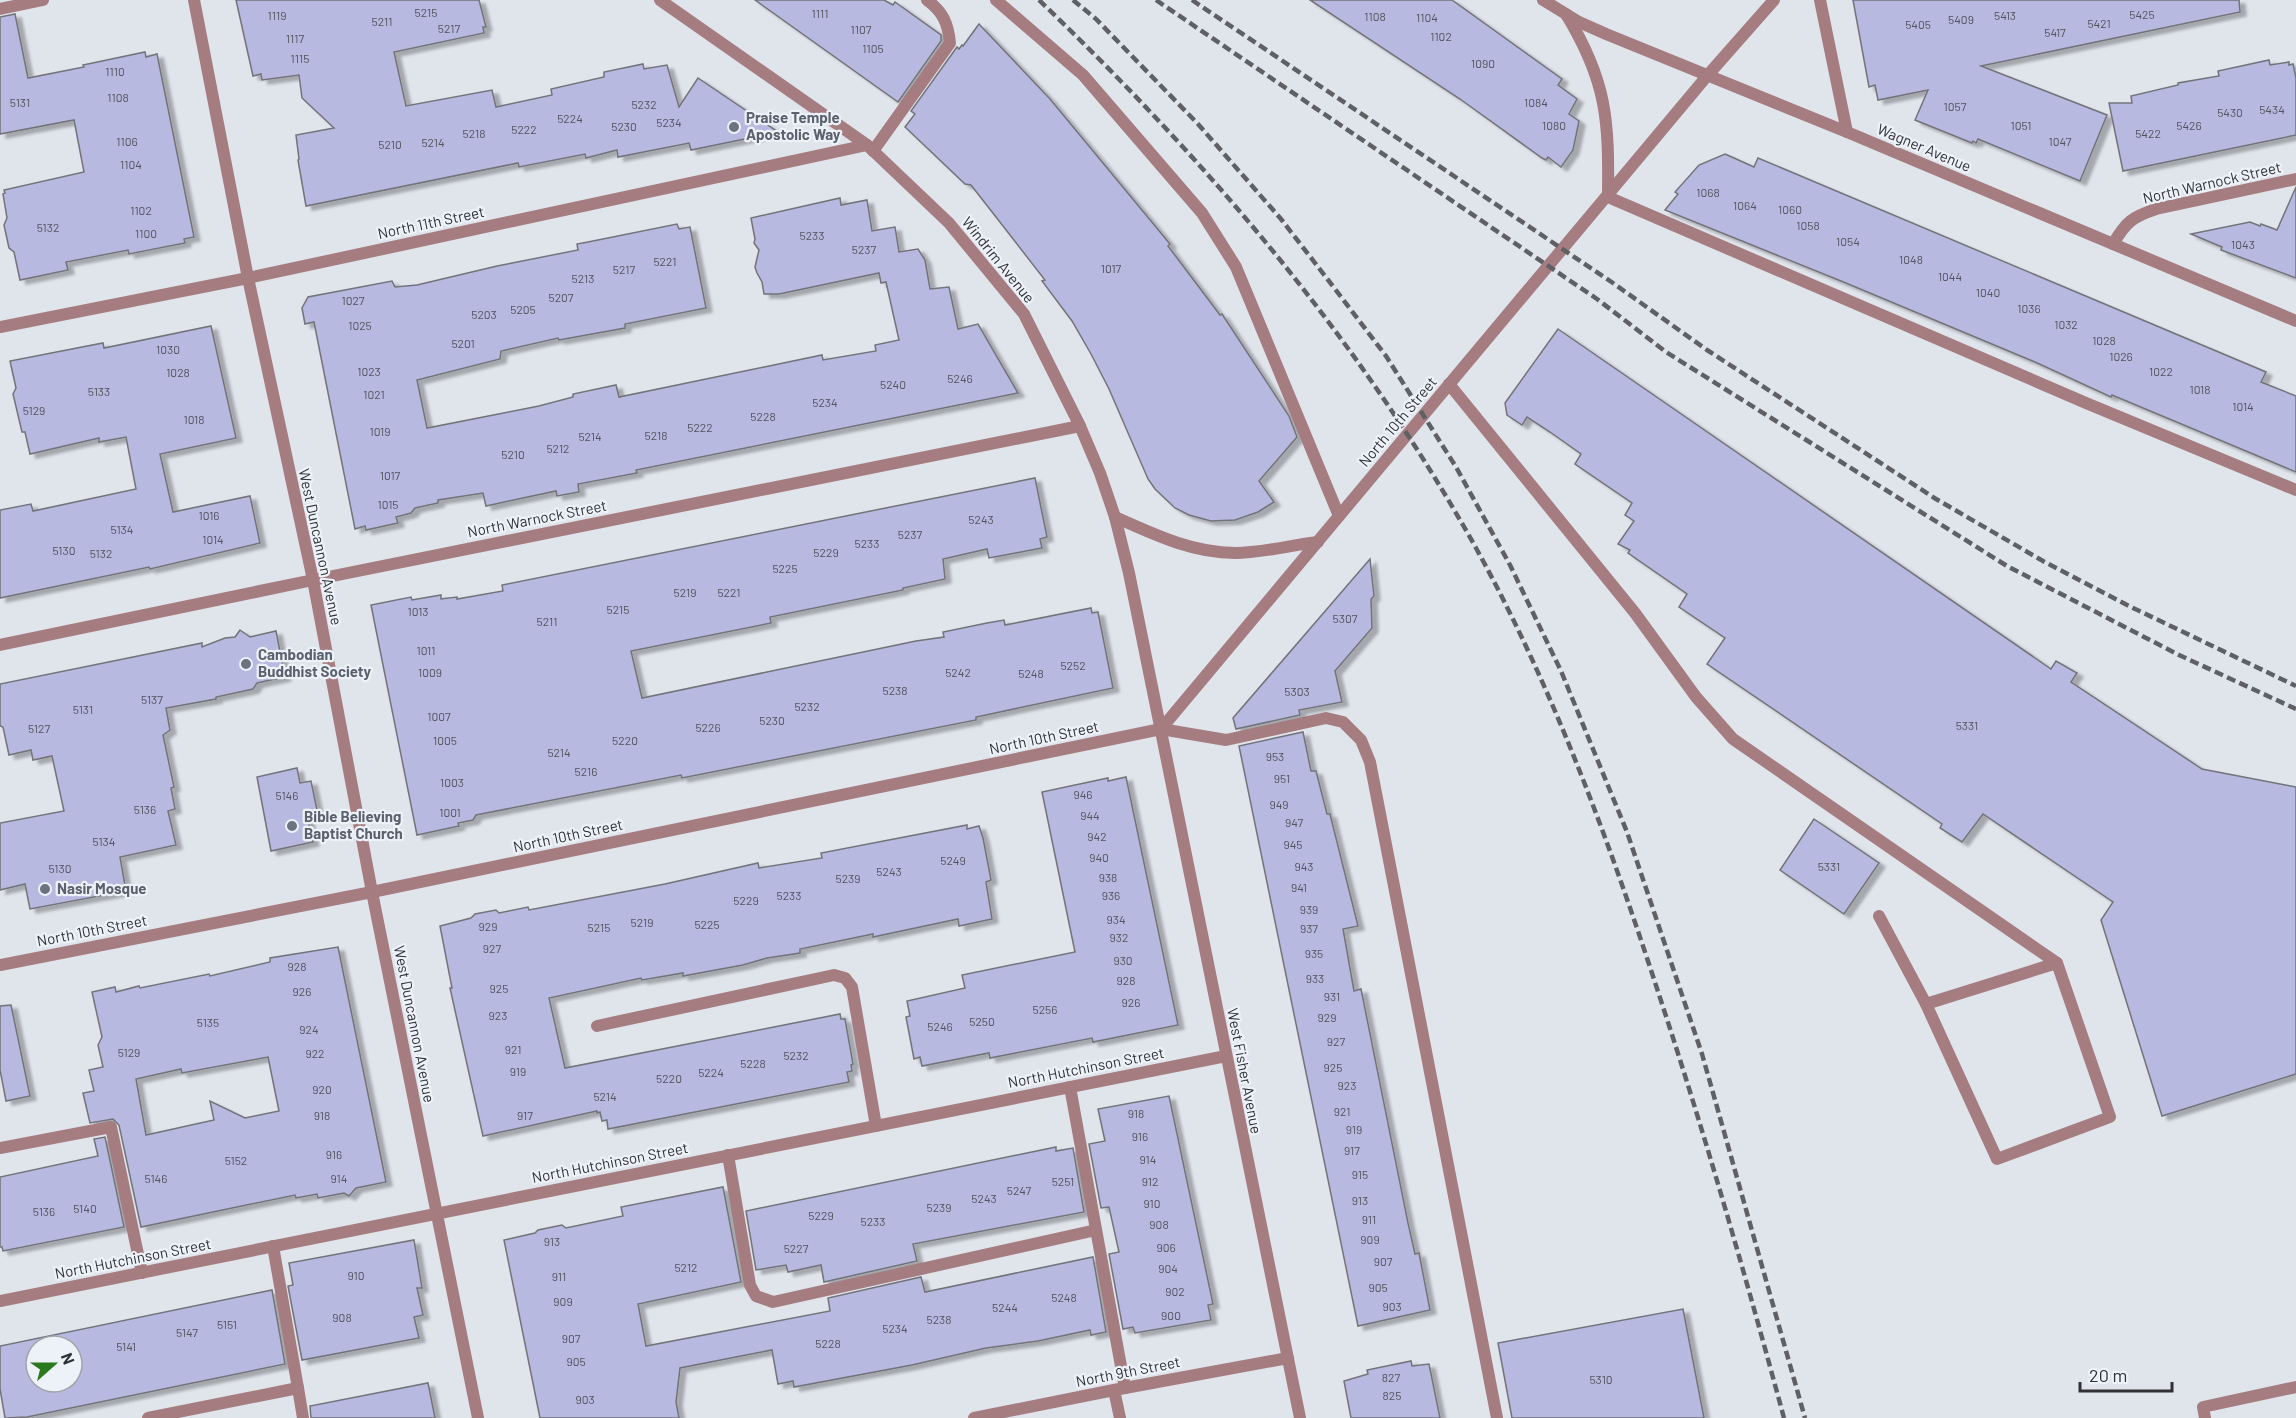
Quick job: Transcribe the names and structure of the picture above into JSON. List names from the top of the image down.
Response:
{
  "streets": {
    "street": [
      "Wagner Avenue",
      "North Warnock Street",
      "North 11th Street",
      "Windrim Avenue",
      "North 10th Street",
      "West Duncannon Avenue",
      "North Hutchinson Street",
      "West Fisher Avenue",
      "North 9th Street"
    ]
  },
  "crossings": [
    ["Wagner Avenue", "North Warnock Street"],
    ["Wagner Avenue", "North 10th Street"],
    ["North Warnock Street", "Windrim Avenue"],
    ["North Warnock Street", "West Duncannon Avenue"],
    ["North 11th Street", "Windrim Avenue"],
    ["North 11th Street", "West Duncannon Avenue"],
    ["Windrim Avenue", "North 10th Street"],
    ["Windrim Avenue", "West Fisher Avenue"],
    ["North 10th Street", "West Duncannon Avenue"],
    ["North 10th Street", "West Fisher Avenue"],
    ["West Duncannon Avenue", "North Hutchinson Street"],
    ["North Hutchinson Street", "West Fisher Avenue"],
    ["West Fisher Avenue", "North 9th Street"]
  ],
  "places": [
    "Praise Temple Apostolic Way",
    "Cambodian Buddhist Society",
    "Bible Believing Baptist Church",
    "Nasir Mosque"
  ],
  "house_numbers": [
    "5215",
    "1111",
    "5425",
    "1119",
    "5413",
    "1108",
    "1104",
    "5409",
    "5211",
    "5421",
    "5405",
    "5217",
    "1107",
    "5417",
    "1102",
    "1117",
    "1105",
    "1115",
    "1090",
    "1110",
    "1108",
    "5131",
    "1084",
    "5232",
    "1057",
    "5434",
    "5430",
    "5224",
    "5234",
    "1080",
    "1051",
    "5426",
    "5230",
    "5222",
    "5218",
    "5422",
    "1106",
    "1047",
    "5214",
    "5210",
    "1104",
    "1068",
    "1064",
    "1060",
    "1102",
    "1058",
    "5132",
    "1100",
    "5233",
    "1054",
    "1043",
    "5237",
    "1048",
    "5221",
    "1017",
    "5217",
    "1044",
    "5213",
    "1040",
    "5207",
    "1027",
    "1036",
    "5205",
    "5203",
    "1032",
    "1025",
    "1028",
    "5201",
    "1030",
    "1026",
    "1023",
    "1022",
    "1028",
    "5246",
    "5240",
    "1018",
    "5133",
    "1021",
    "5234",
    "1014",
    "5129",
    "5228",
    "1018",
    "5222",
    "1019",
    "5218",
    "5214",
    "5212",
    "5210",
    "1017",
    "1015",
    "1016",
    "5243",
    "5134",
    "5237",
    "1014",
    "5233",
    "5130",
    "5229",
    "5132",
    "5225",
    "5219",
    "5221",
    "5215",
    "1013",
    "5307",
    "5211",
    "1011",
    "5252",
    "1009",
    "5242",
    "5248",
    "5238",
    "5303",
    "5137",
    "5232",
    "5131",
    "1007",
    "5230",
    "5331",
    "5226",
    "5127",
    "1005",
    "5220",
    "5214",
    "953",
    "5216",
    "951",
    "1003",
    "946",
    "5146",
    "949",
    "5136",
    "1001",
    "944",
    "947",
    "942",
    "5134",
    "945",
    "940",
    "5249",
    "943",
    "5331",
    "5130",
    "5243",
    "938",
    "5239",
    "941",
    "5233",
    "936",
    "5229",
    "939",
    "934",
    "5219",
    "5225",
    "929",
    "5215",
    "937",
    "932",
    "927",
    "935",
    "930",
    "928",
    "933",
    "928",
    "925",
    "926",
    "931",
    "926",
    "5256",
    "923",
    "929",
    "5250",
    "5135",
    "5246",
    "924",
    "927",
    "921",
    "5129",
    "922",
    "5232",
    "5228",
    "925",
    "919",
    "5224",
    "5220",
    "923",
    "920",
    "5214",
    "921",
    "918",
    "918",
    "917",
    "919",
    "916",
    "917",
    "916",
    "914",
    "5152",
    "915",
    "5146",
    "914",
    "5251",
    "912",
    "5247",
    "5243",
    "913",
    "910",
    "5239",
    "5140",
    "5136",
    "5229",
    "911",
    "5233",
    "908",
    "909",
    "913",
    "906",
    "5227",
    "907",
    "5212",
    "904",
    "910",
    "911",
    "905",
    "902",
    "5248",
    "909",
    "903",
    "5244",
    "900",
    "908",
    "5238",
    "5151",
    "5234",
    "5147",
    "907",
    "5228",
    "5141",
    "905",
    "827",
    "5310",
    "825",
    "903"
  ],
  "scale_bar": "20 m",
  "north": "right"
}
